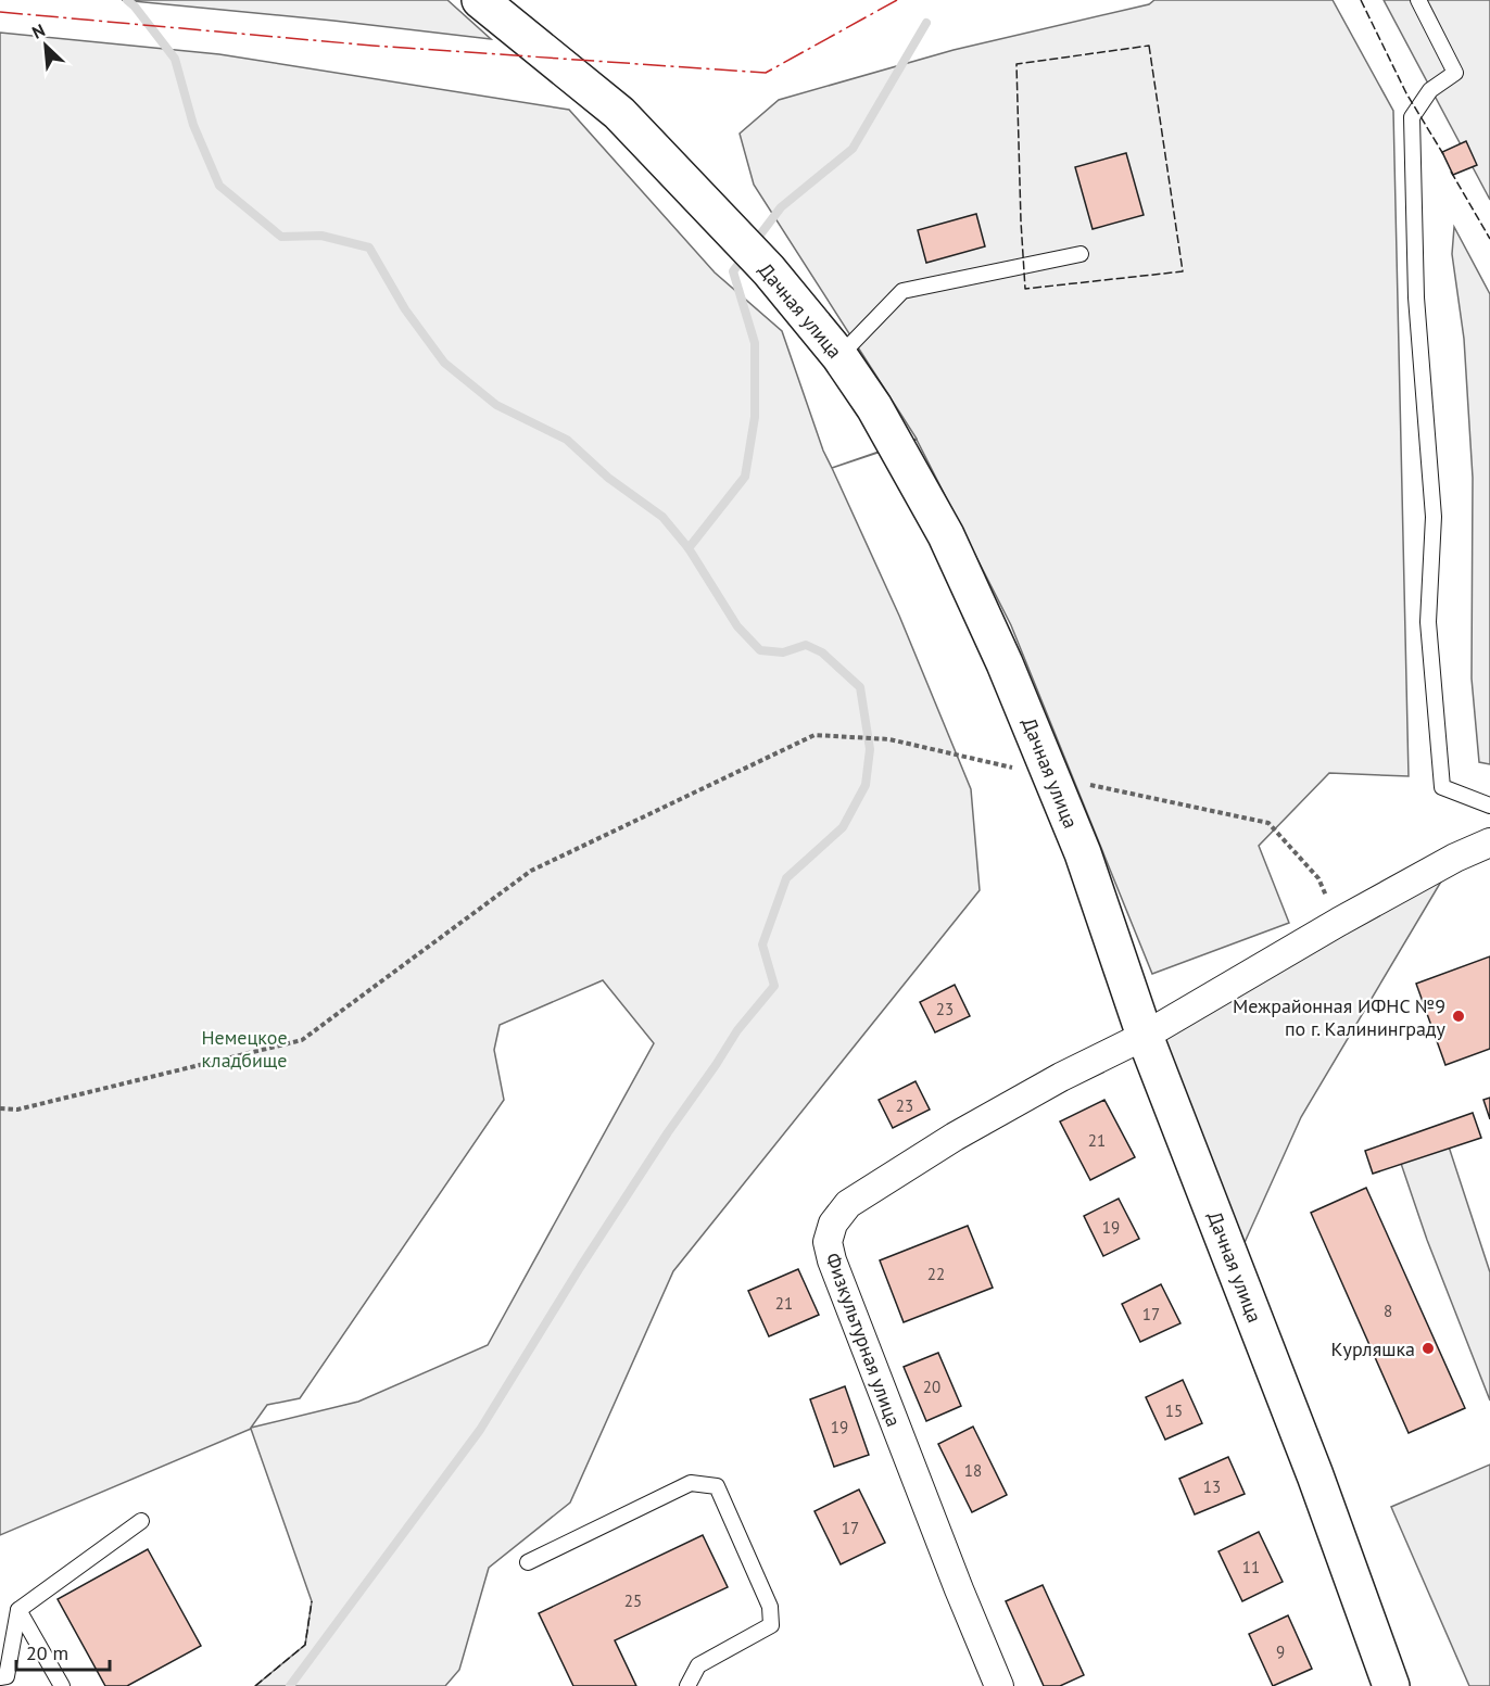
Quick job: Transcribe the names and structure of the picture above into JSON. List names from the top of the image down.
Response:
{
  "streets": {
    "street": ["Дачная улица", "Физкультурная улица"]
  },
  "crossings": [
    ["Дачная улица", "Физкультурная улица"]
  ],
  "parks": ["Немецкое кладбище"],
  "places": ["Межрайонная ИФНС №9 по г. Калининграду", "Курляшка"],
  "house_numbers": [
    "23",
    "23",
    "21",
    "19",
    "22",
    "21",
    "8",
    "17",
    "20",
    "15",
    "19",
    "18",
    "13",
    "17",
    "11",
    "25",
    "9"
  ],
  "scale_bar": "20 m",
  "north": "top left"
}
